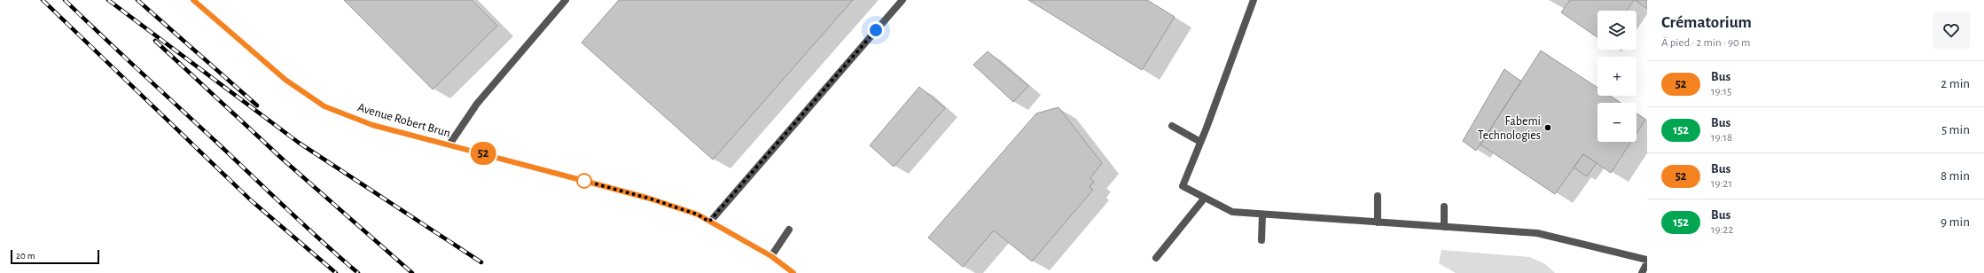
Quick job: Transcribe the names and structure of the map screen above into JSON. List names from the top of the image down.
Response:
{
  "streets": {
    "street": ["Avenue Robert Brun"]
  },
  "places": ["Fabemi Technologies"],
  "lines": ["bus line 52"],
  "scale_bar": "20 m",
  "page": {
    "on_map": "52",
    "heading": ["Crématorium", "À pied · 2 min · 90 m"],
    "map_buttons": ["+", "−"],
    "list": [
      {
        "mark": "52",
        "name": "Bus",
        "note": "19:15",
        "value": "2 min"
      },
      {
        "mark": "152",
        "name": "Bus",
        "note": "19:18",
        "value": "5 min"
      },
      {
        "mark": "52",
        "name": "Bus",
        "note": "19:21",
        "value": "8 min"
      },
      {
        "mark": "152",
        "name": "Bus",
        "note": "19:22",
        "value": "9 min"
      }
    ],
    "scale": "20 m"
  }
}
